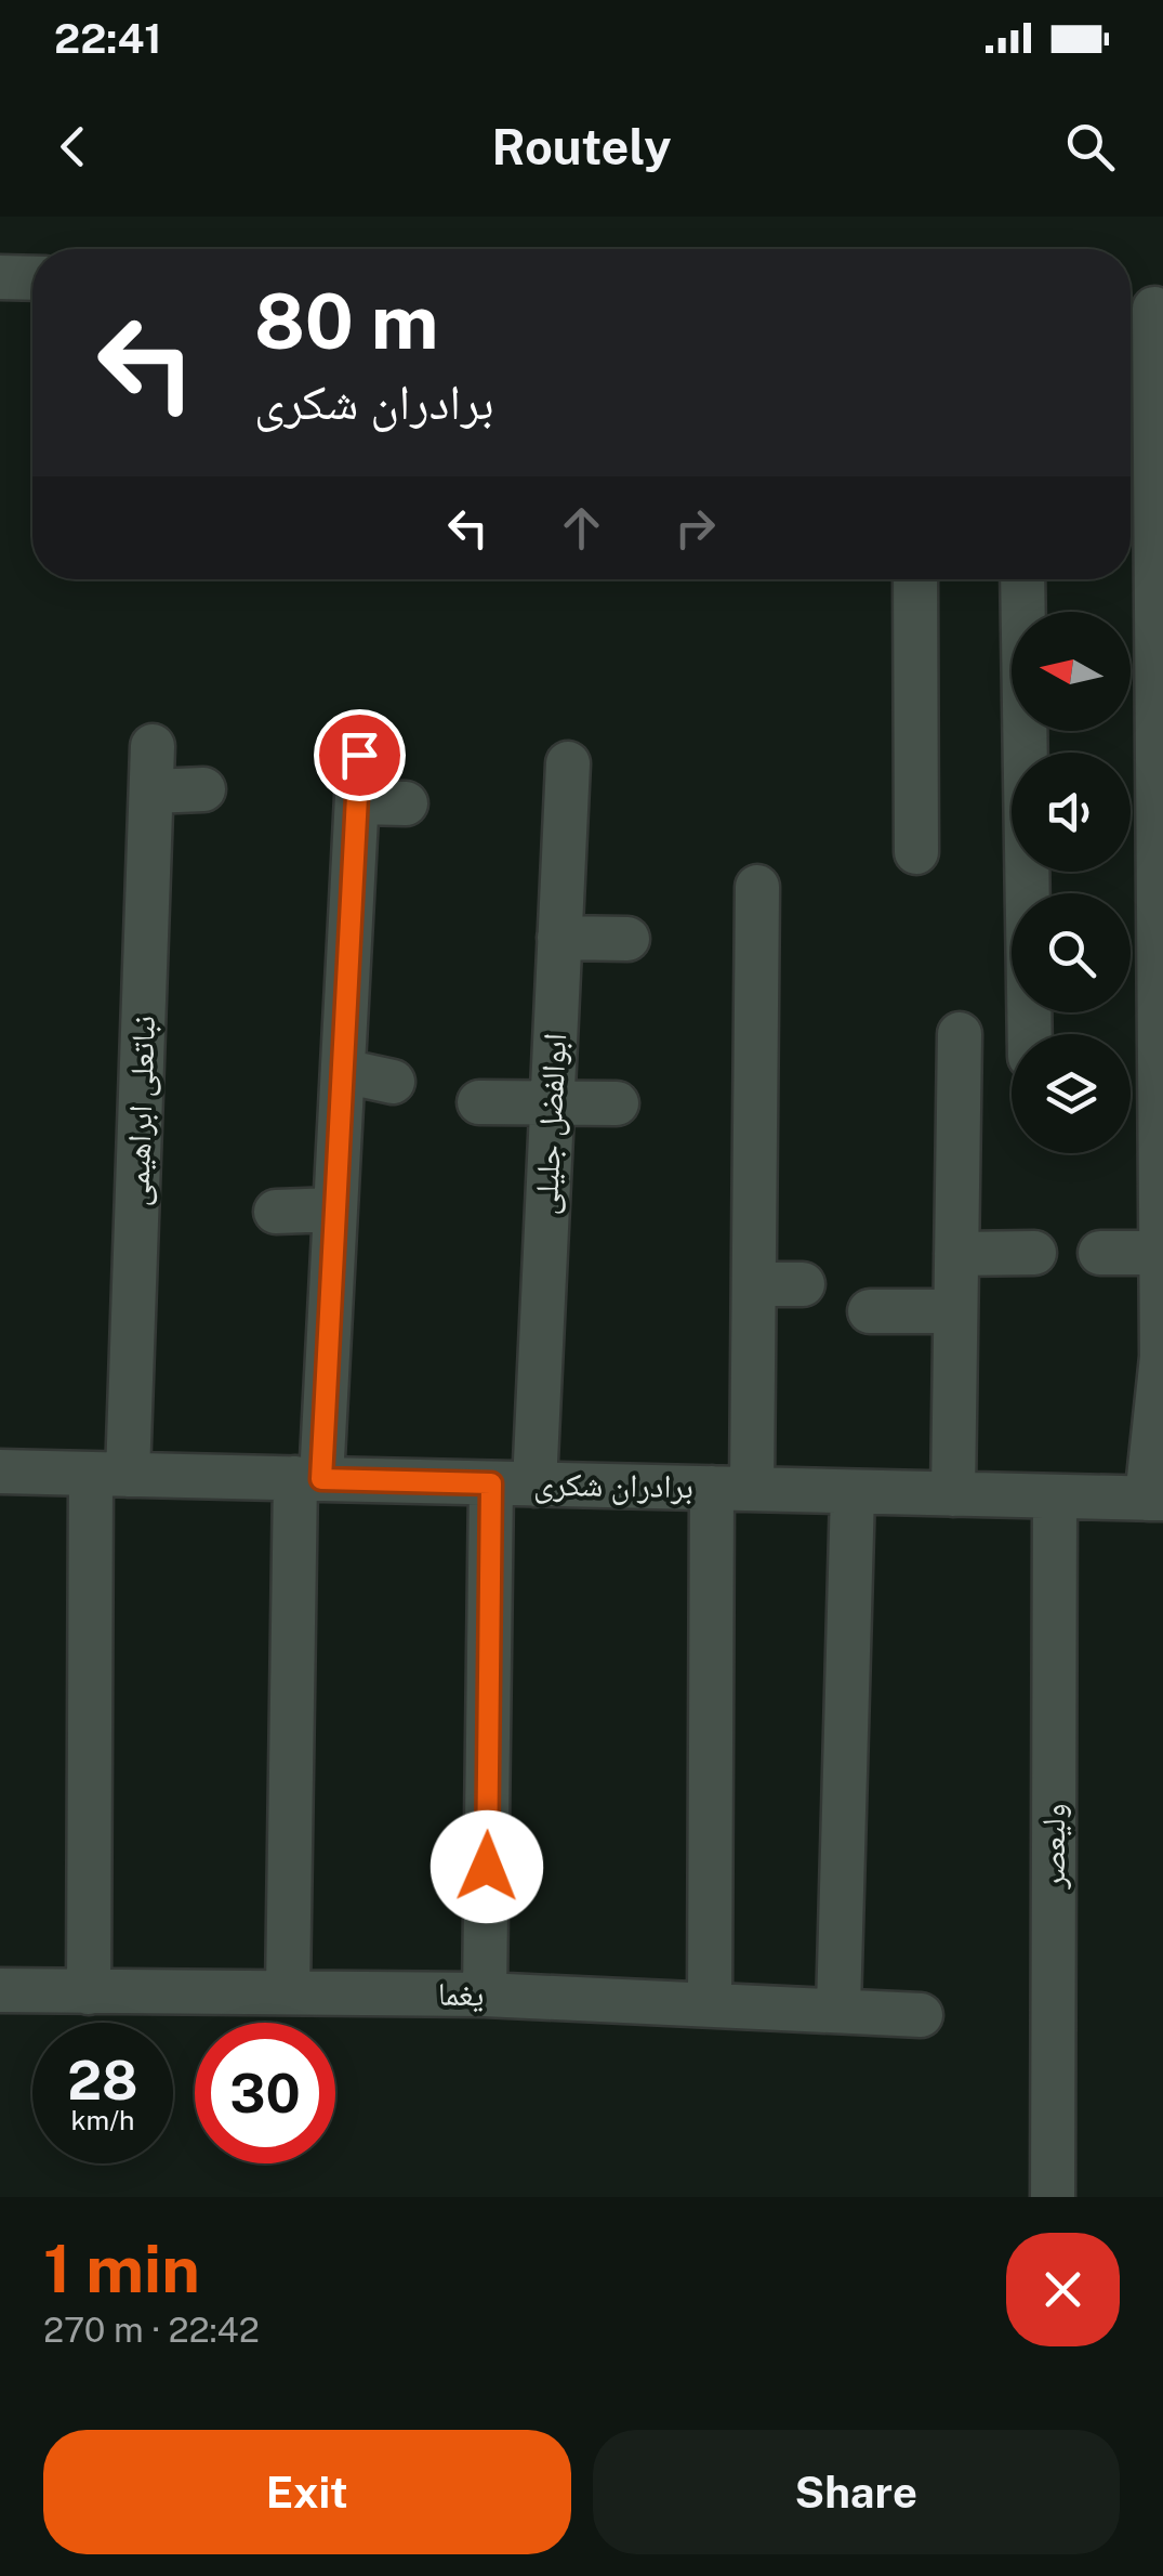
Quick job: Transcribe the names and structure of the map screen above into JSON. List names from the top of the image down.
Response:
{
  "streets": {
    "street": [
      "نباتعلی ابراهیمی",
      "ابوالفضل جلیلی",
      "برادران شکری",
      "ولیعصر",
      "یغما"
    ]
  },
  "crossings": [
    ["نباتعلی ابراهیمی", "برادران شکری"],
    ["نباتعلی ابراهیمی", "یغما"],
    ["ابوالفضل جلیلی", "برادران شکری"],
    ["برادران شکری", "ولیعصر"]
  ],
  "north": "left",
  "page": {
    "status": "22:41",
    "header": "Routely",
    "turn": ["80 m", "برادران شکری"],
    "speed": "28 km/h",
    "limit": "30",
    "heading": ["1 min", "270 m · 22:42"],
    "buttons": ["Exit", "Share"]
  }
}
